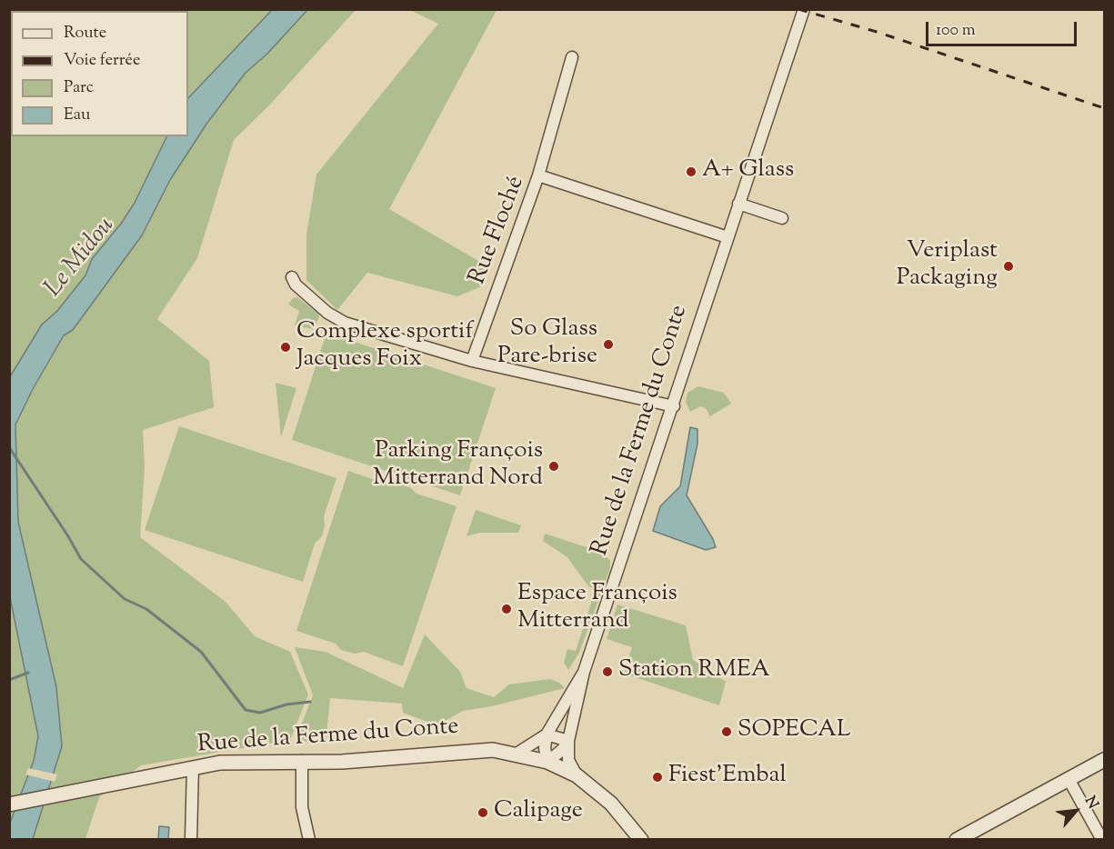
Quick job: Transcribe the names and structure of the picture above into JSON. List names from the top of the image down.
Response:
{
  "streets": {
    "street": ["Rue Floché", "Rue de la Ferme du Conte"]
  },
  "crossings": [
    ["Rue Floché", "Rue de la Ferme du Conte"]
  ],
  "water": ["Le Midou"],
  "places": [
    "A+ Glass",
    "Veriplast Packaging",
    "So Glass Pare-brise",
    "Complexe sportif Jacques Foix",
    "Parking François Mitterrand Nord",
    "Espace François Mitterrand",
    "Station RMEA",
    "SOPECAL",
    "Fiest'Embal",
    "Calipage"
  ],
  "legend": [
    "Route",
    "Voie ferrée",
    "Parc",
    "Eau"
  ],
  "scale_bar": "100 m",
  "north": "top right"
}
